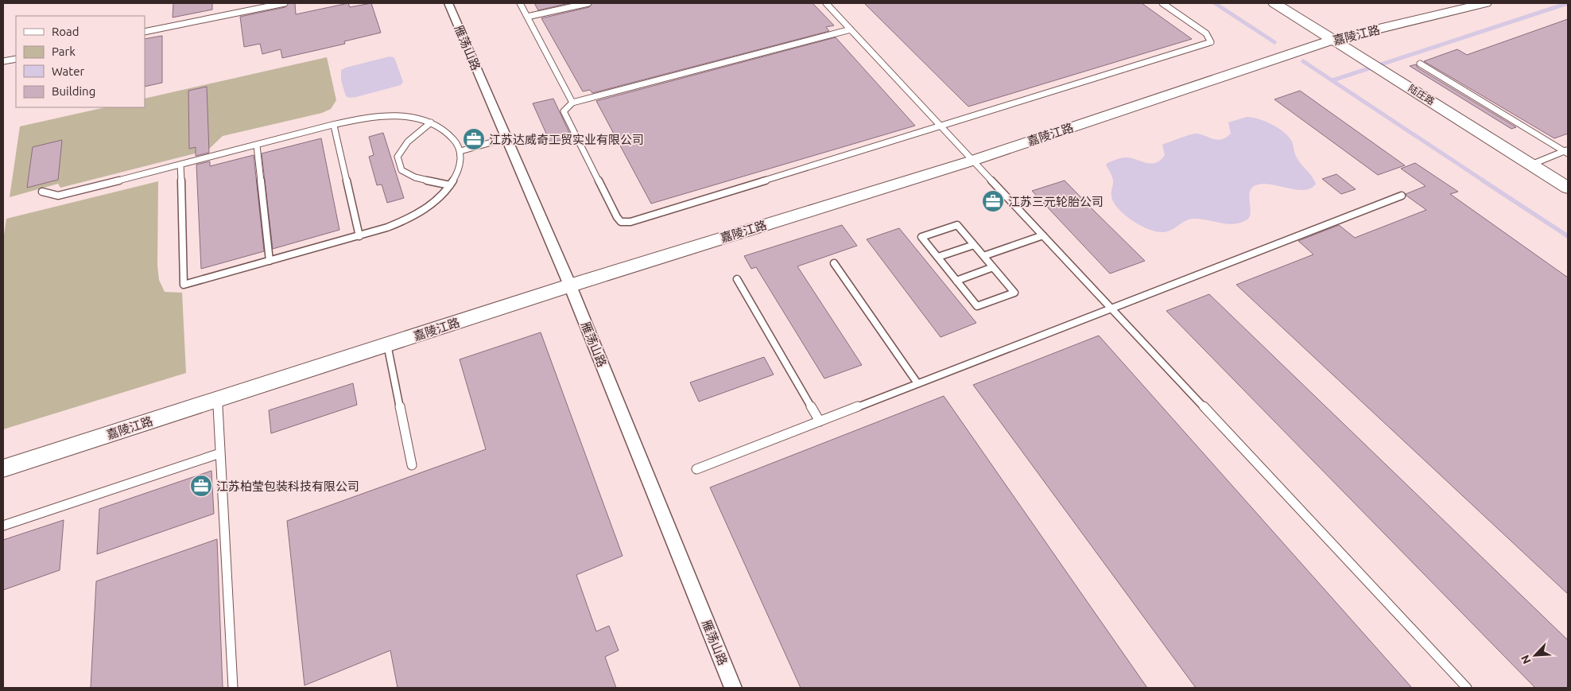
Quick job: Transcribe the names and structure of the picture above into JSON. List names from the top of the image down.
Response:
{
  "streets": {
    "street": ["嘉陵江路", "雁荡山路", "陆庄路"]
  },
  "crossings": [
    ["嘉陵江路", "雁荡山路"],
    ["嘉陵江路", "陆庄路"]
  ],
  "places": {
    "office": ["江苏达威奇工贸实业有限公司", "江苏三元轮胎公司", "江苏柏莹包装科技有限公司"]
  },
  "legend": [
    "Road",
    "Park",
    "Water",
    "Building"
  ],
  "north": "bottom left"
}
